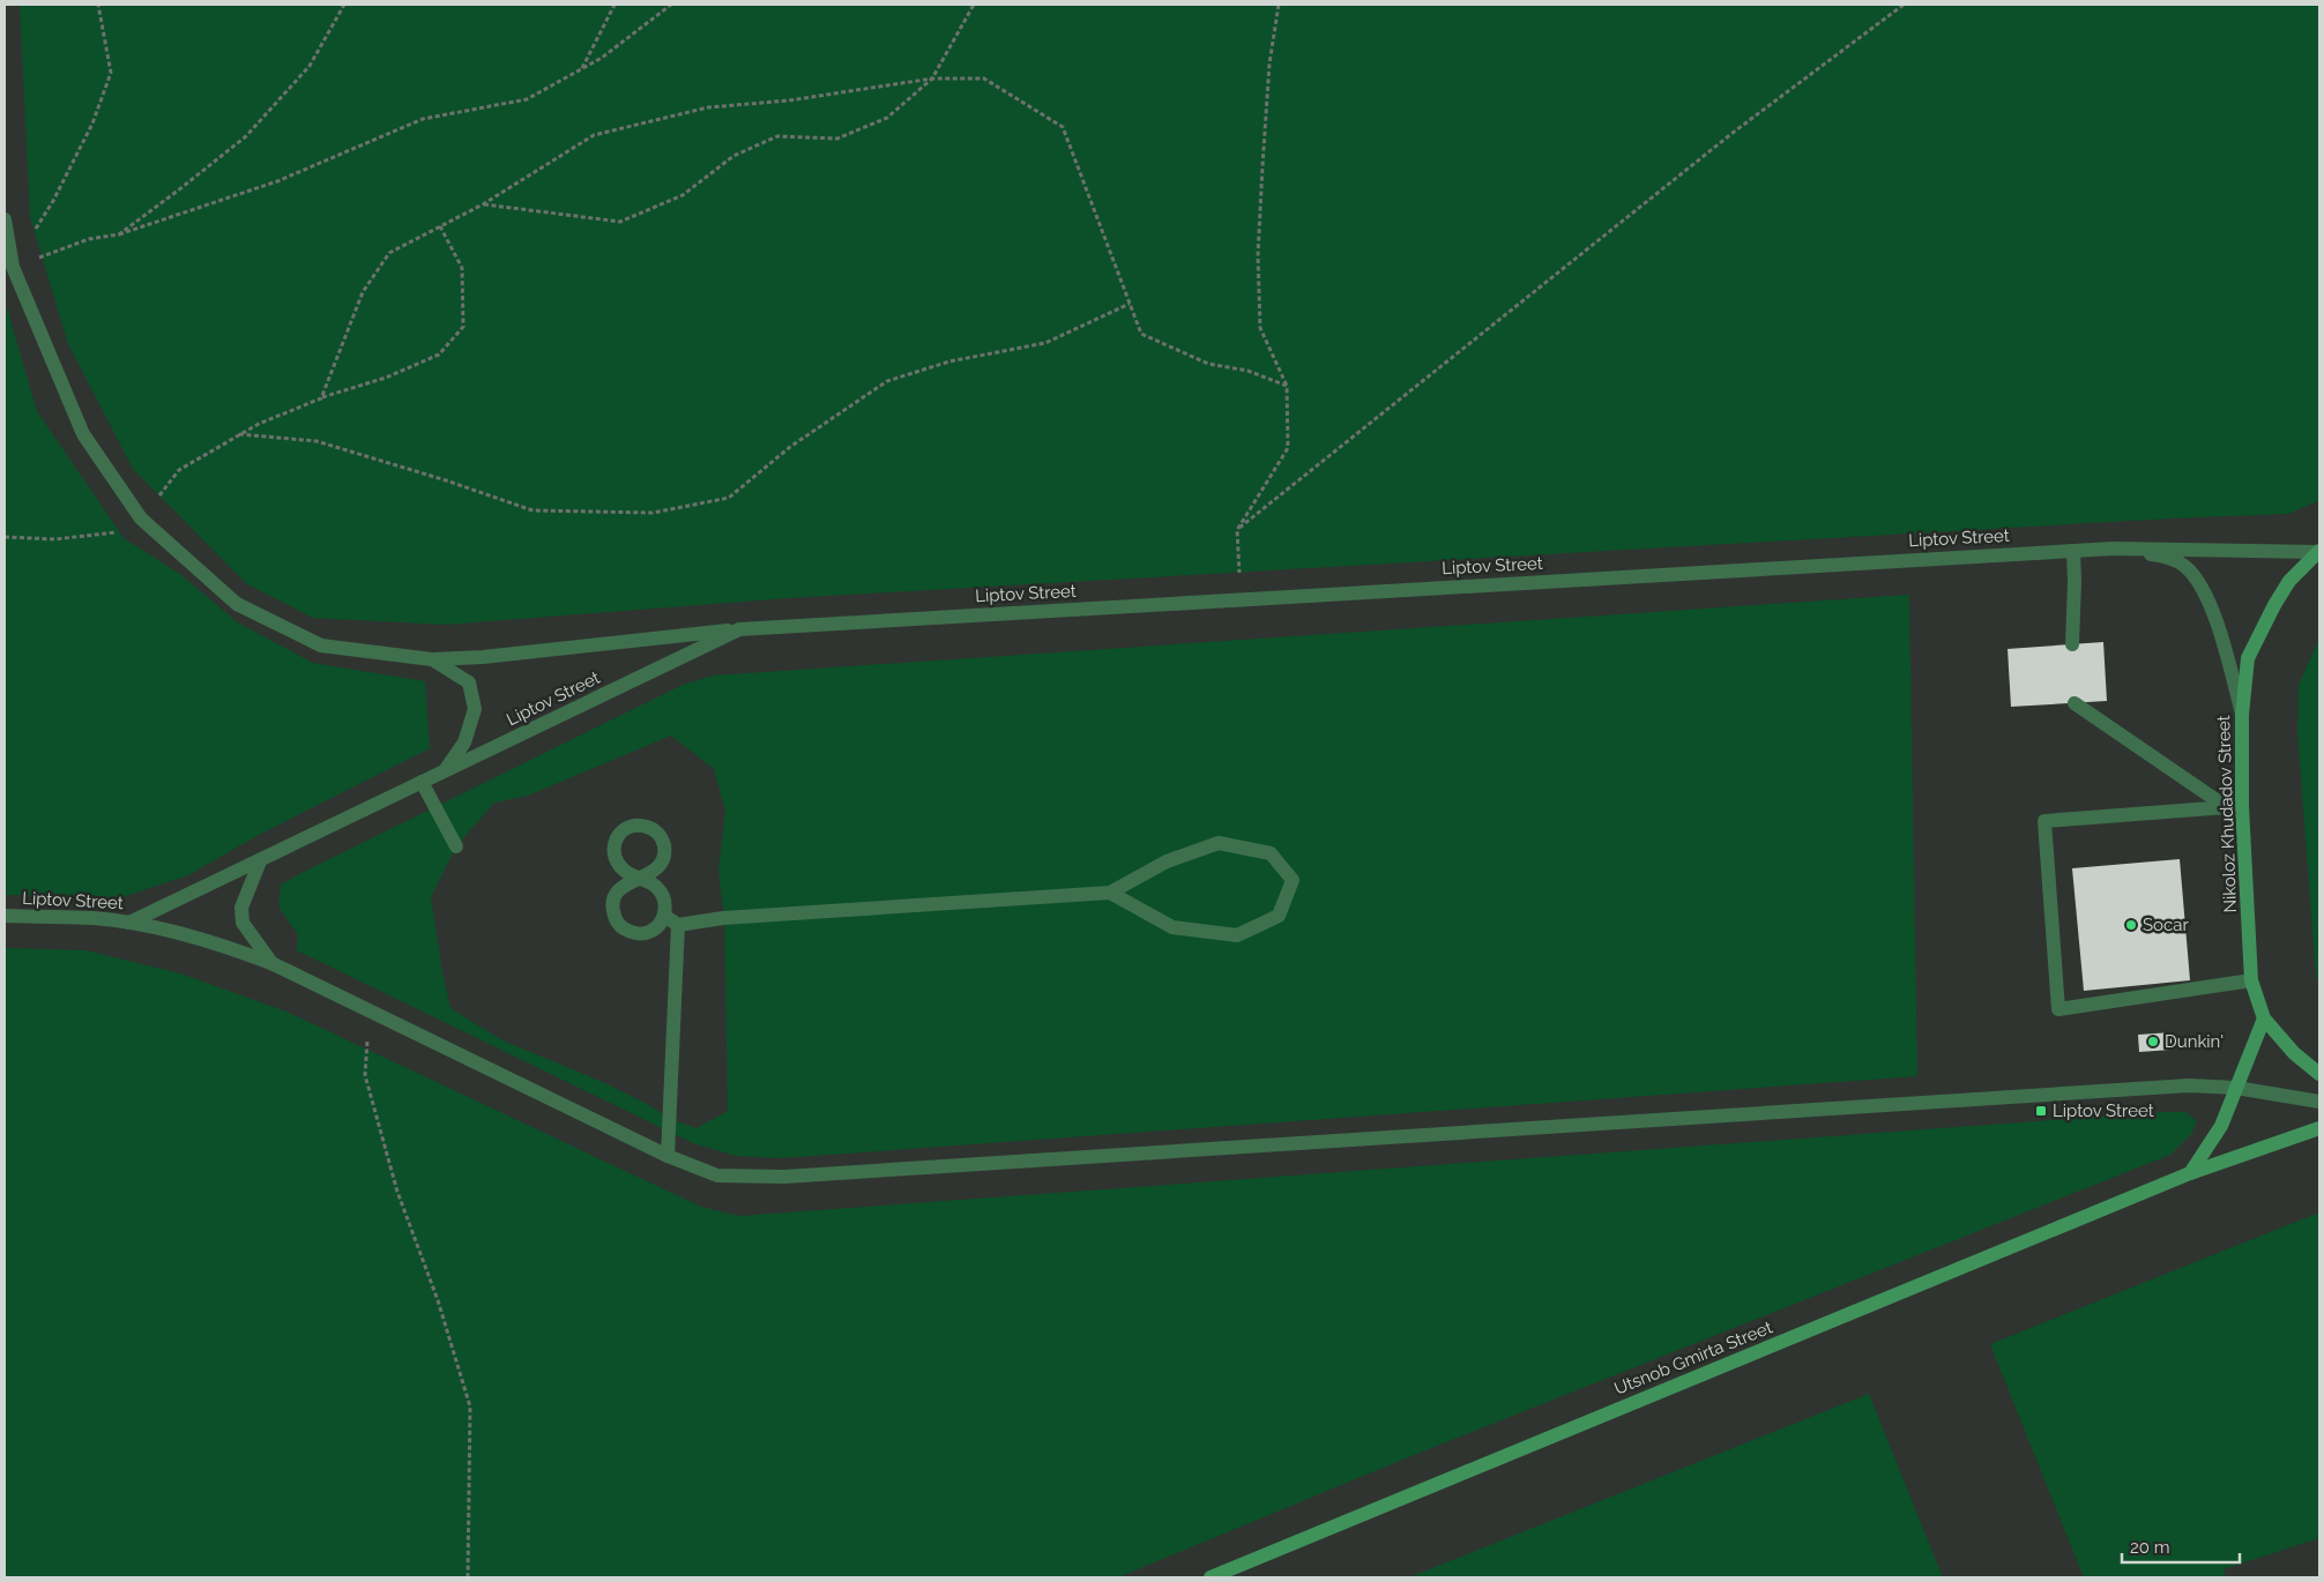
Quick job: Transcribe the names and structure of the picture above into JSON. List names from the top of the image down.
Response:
{
  "streets": {
    "main road": ["Nikoloz Khudadov Street", "Utsnob Gmirta Street"],
    "street": ["Liptov Street"]
  },
  "crossings": [
    ["Liptov Street", "Nikoloz Khudadov Street"]
  ],
  "places": {
    "other": ["Socar", "Dunkin'"],
    "transit": ["Liptov Street"]
  },
  "scale_bar": "20 m"
}
